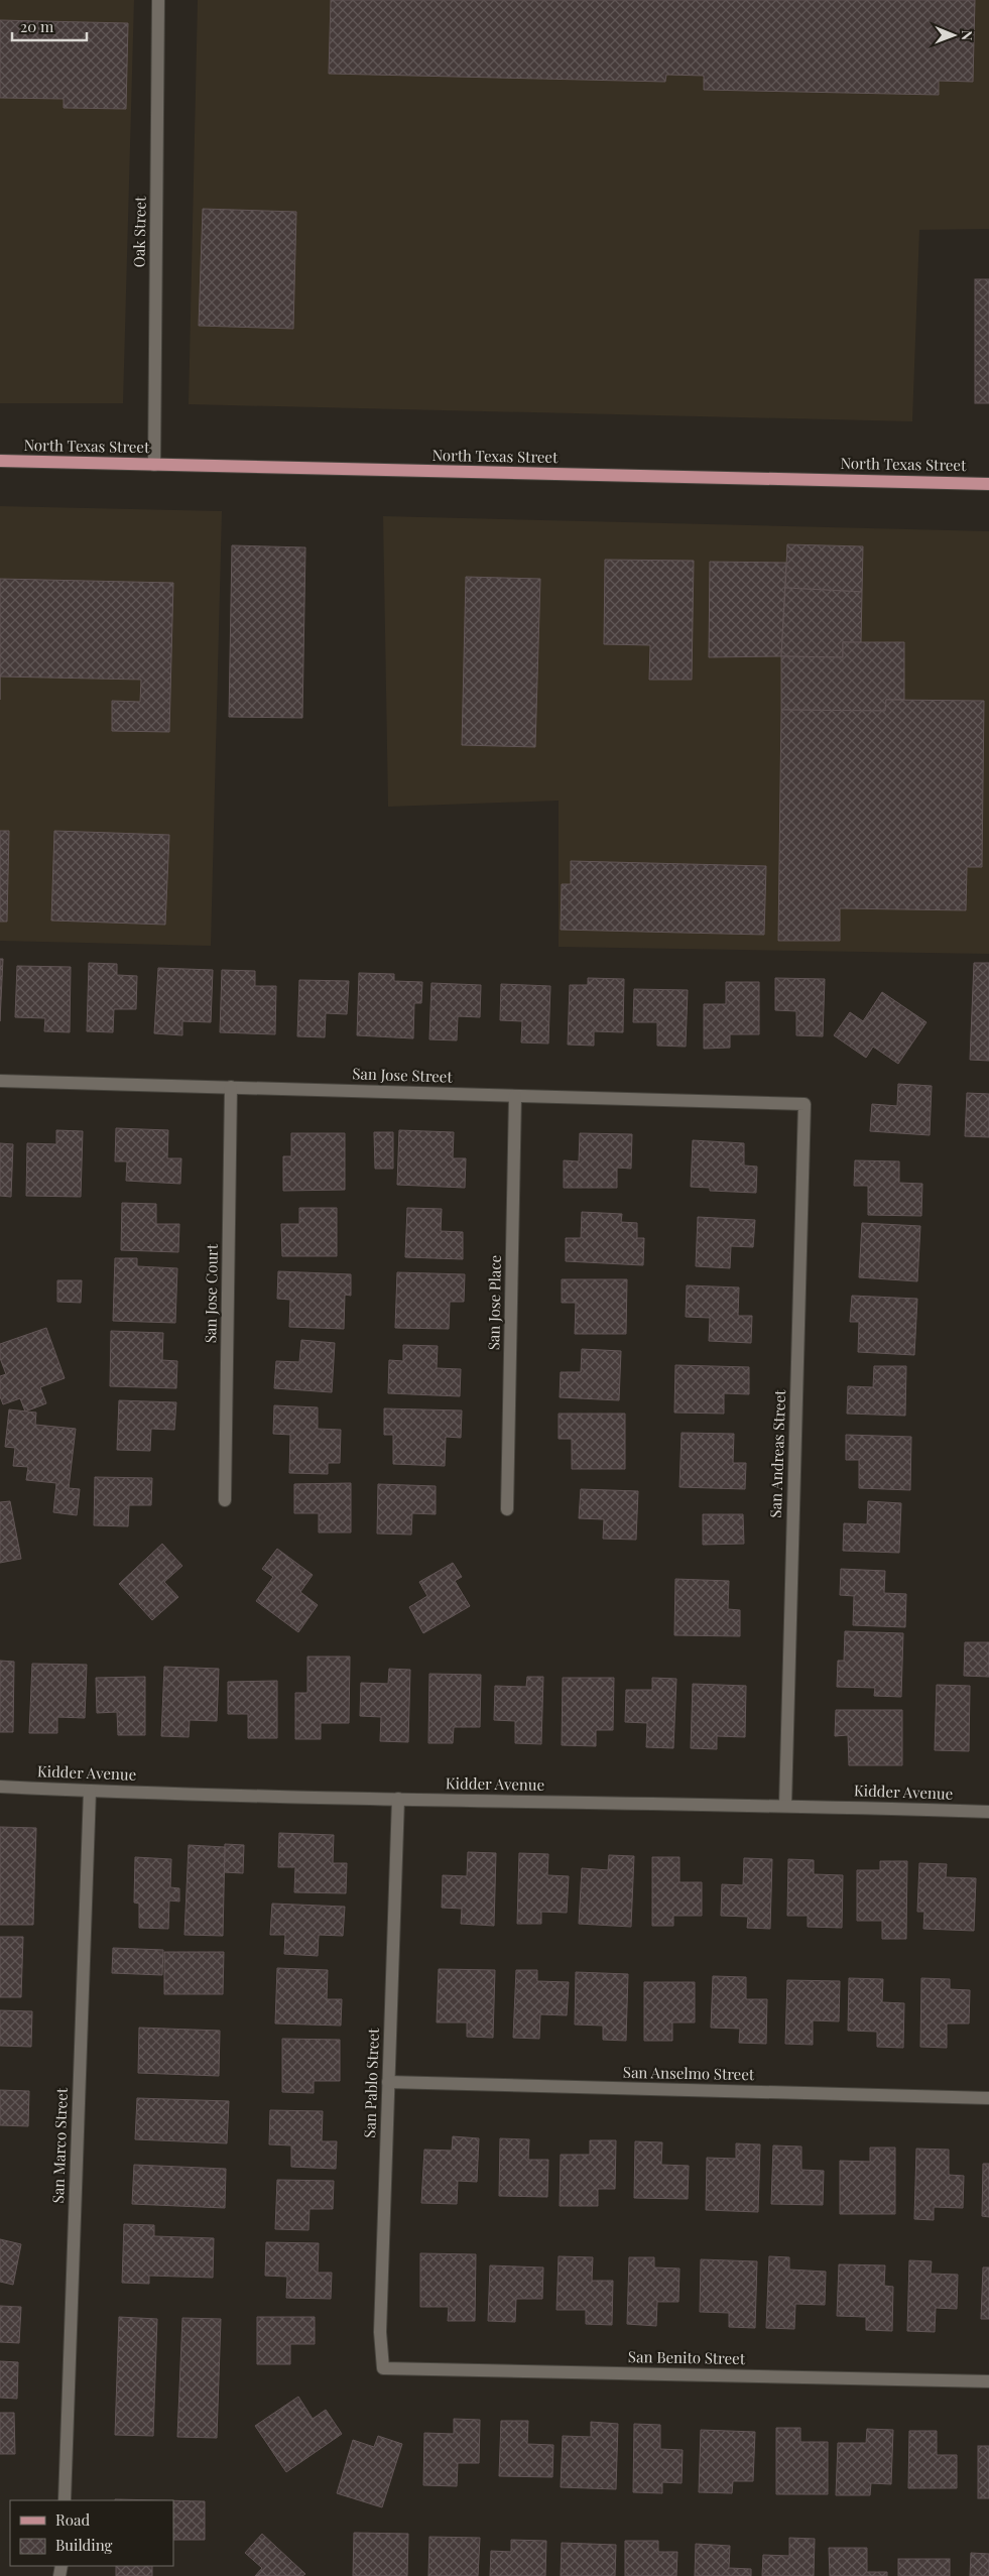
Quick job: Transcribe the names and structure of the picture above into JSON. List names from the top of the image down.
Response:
{
  "streets": {
    "main road": ["North Texas Street"],
    "street": [
      "Oak Street",
      "San Jose Street",
      "San Jose Court",
      "San Jose Place",
      "San Andreas Street",
      "Kidder Avenue",
      "San Anselmo Street",
      "San Pablo Street",
      "San Marco Street",
      "San Benito Street"
    ]
  },
  "crossings": [
    ["Oak Street", "North Texas Street"],
    ["San Jose Street", "San Jose Court"],
    ["San Jose Street", "San Jose Place"],
    ["San Jose Street", "San Andreas Street"],
    ["San Andreas Street", "Kidder Avenue"],
    ["Kidder Avenue", "San Pablo Street"],
    ["Kidder Avenue", "San Marco Street"],
    ["San Anselmo Street", "San Pablo Street"],
    ["San Pablo Street", "San Benito Street"]
  ],
  "legend": ["Road", "Building"],
  "scale_bar": "20 m",
  "north": "right"
}
